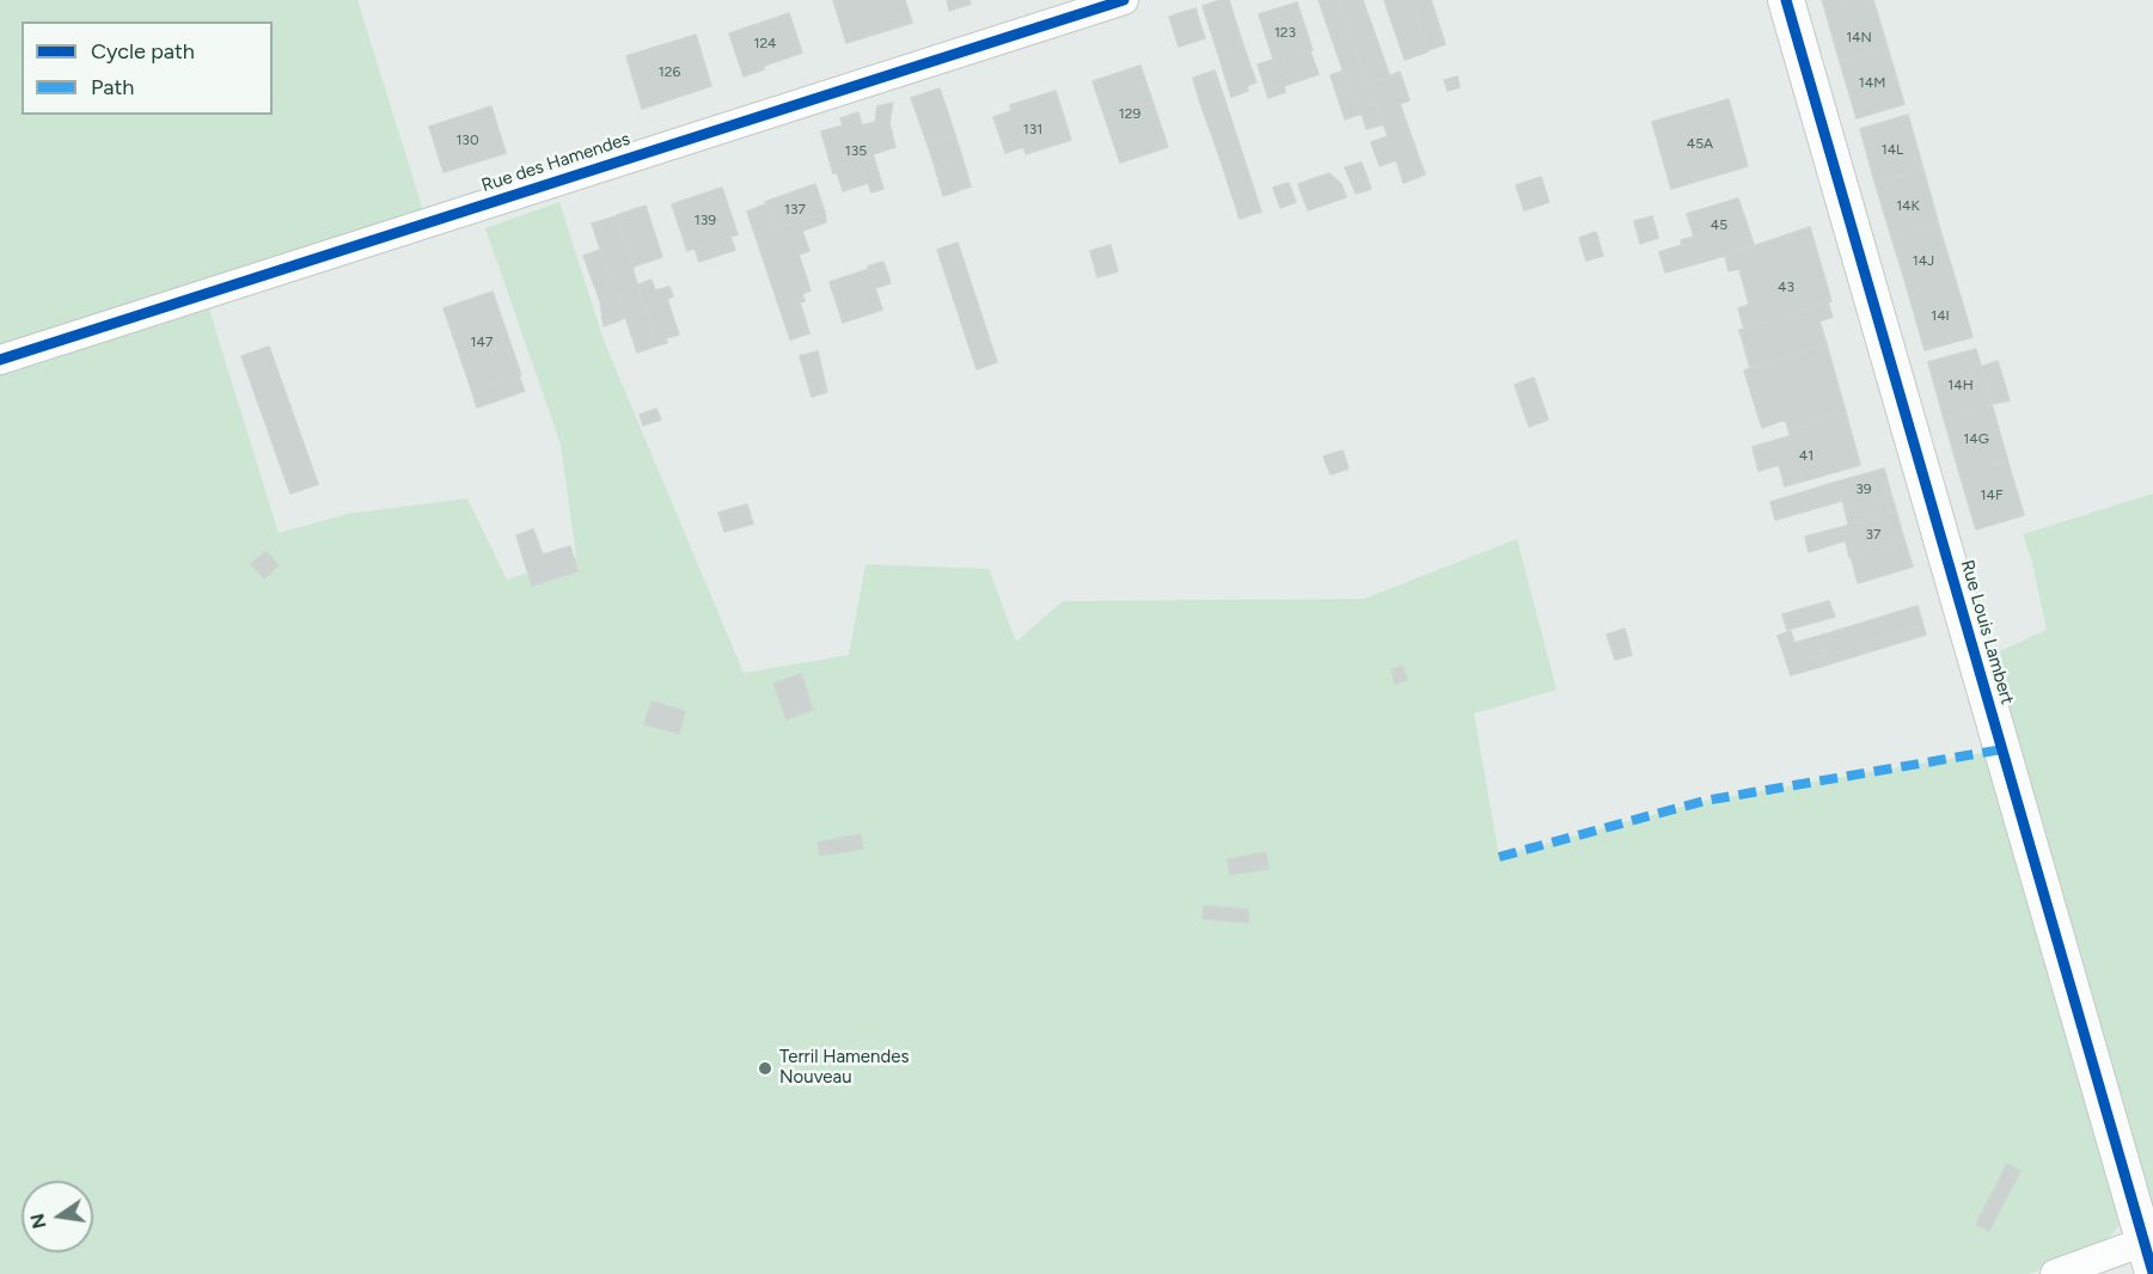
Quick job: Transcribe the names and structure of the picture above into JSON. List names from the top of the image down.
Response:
{
  "streets": {
    "street": ["Rue des Hamendes", "Rue Louis Lambert"]
  },
  "places": ["Terril Hamendes Nouveau"],
  "house_numbers": [
    "123",
    "14N",
    "124",
    "126",
    "14M",
    "129",
    "131",
    "130",
    "45A",
    "14L",
    "135",
    "14K",
    "137",
    "139",
    "45",
    "14J",
    "43",
    "14I",
    "147",
    "14H",
    "14G",
    "41",
    "39",
    "14F",
    "37"
  ],
  "legend": ["Cycle path", "Path"],
  "north": "left"
}
